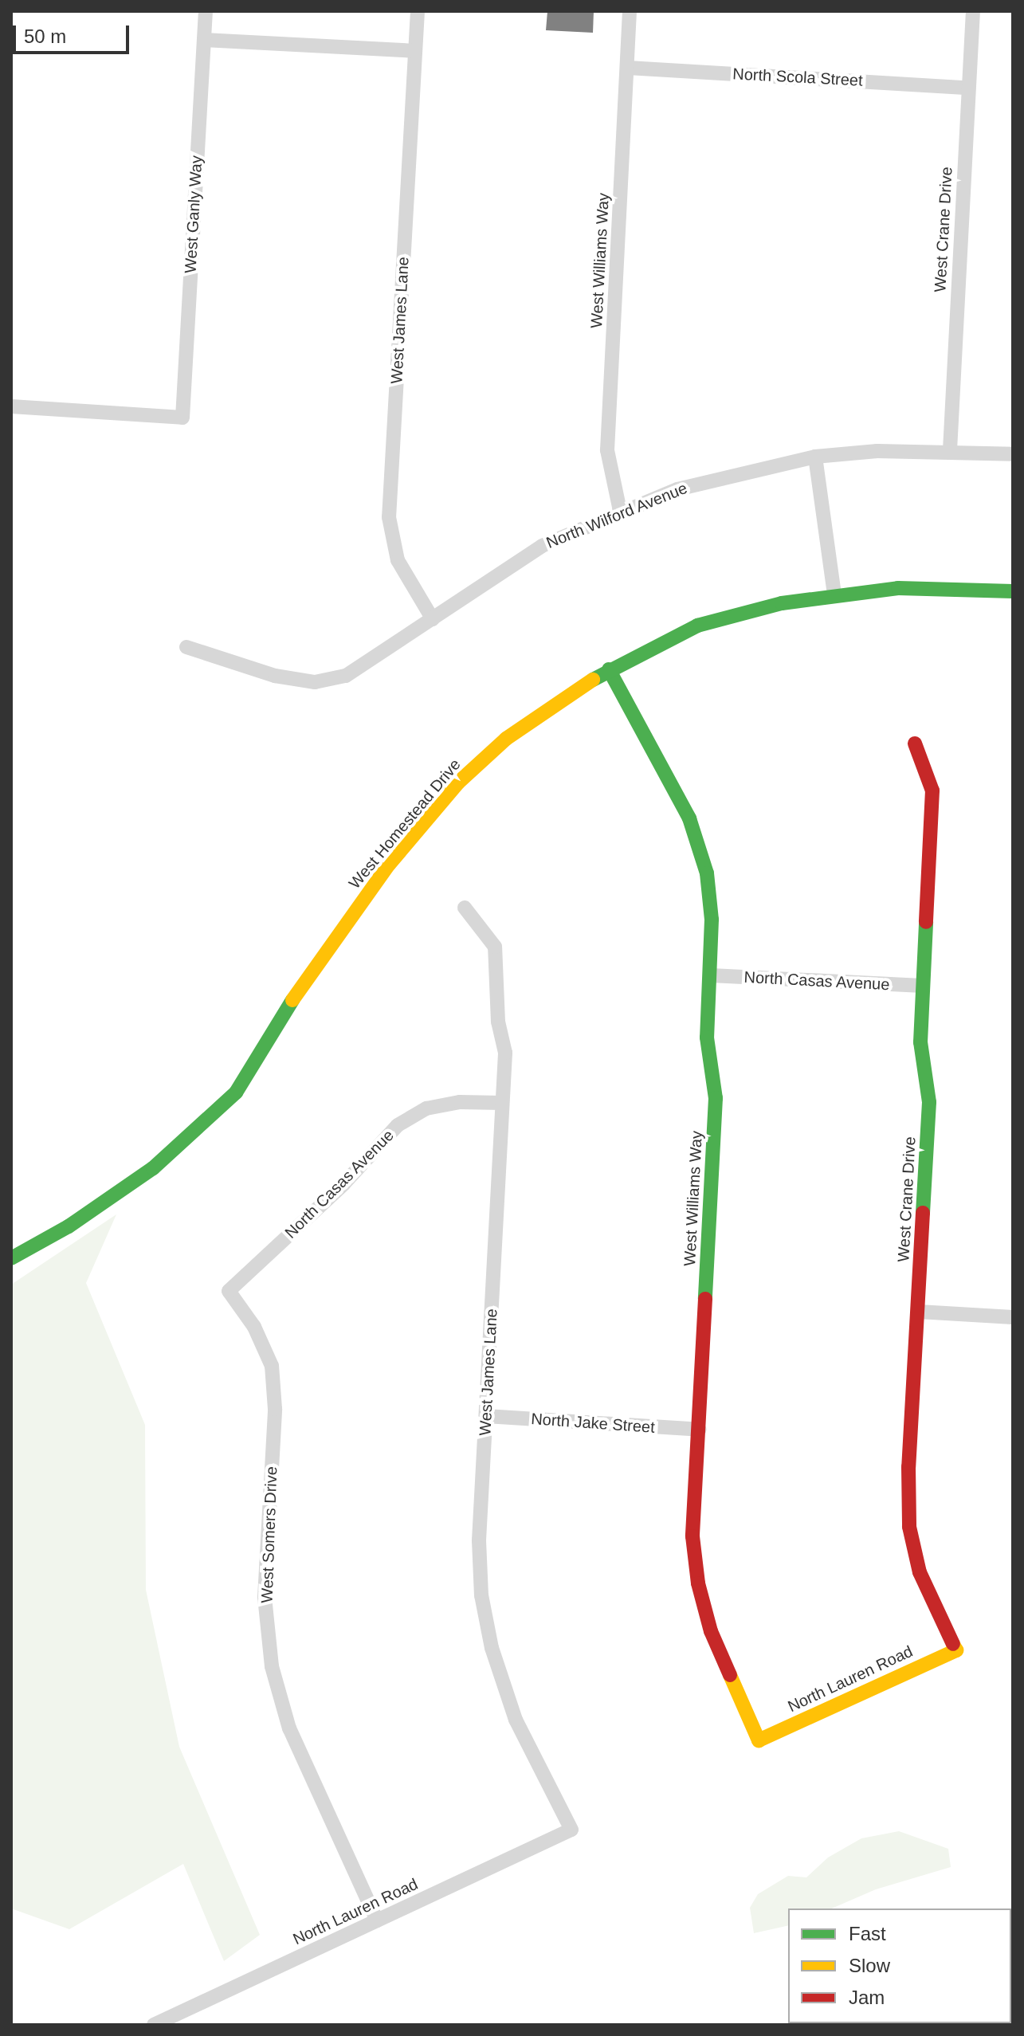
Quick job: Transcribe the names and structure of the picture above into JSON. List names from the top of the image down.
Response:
{
  "streets": {
    "street": [
      "North Scola Street",
      "West Ganly Way",
      "West Crane Drive",
      "West Williams Way",
      "West James Lane",
      "North Wilford Avenue",
      "West Homestead Drive",
      "North Casas Avenue",
      "North Jake Street",
      "West Somers Drive",
      "North Lauren Road"
    ]
  },
  "crossings": [
    ["North Scola Street", "West Crane Drive"],
    ["North Scola Street", "West Williams Way"],
    ["West Crane Drive", "North Wilford Avenue"],
    ["West Crane Drive", "North Casas Avenue"],
    ["West Crane Drive", "North Lauren Road"],
    ["West Williams Way", "North Wilford Avenue"],
    ["West Williams Way", "West Homestead Drive"],
    ["West Williams Way", "North Casas Avenue"],
    ["West Williams Way", "North Jake Street"],
    ["West Williams Way", "North Lauren Road"],
    ["West James Lane", "North Wilford Avenue"],
    ["West James Lane", "North Casas Avenue"],
    ["West James Lane", "North Jake Street"],
    ["West James Lane", "North Lauren Road"],
    ["North Casas Avenue", "West Somers Drive"],
    ["West Somers Drive", "North Lauren Road"]
  ],
  "legend": ["Fast", "Slow", "Jam"],
  "scale_bar": "50 m"
}
